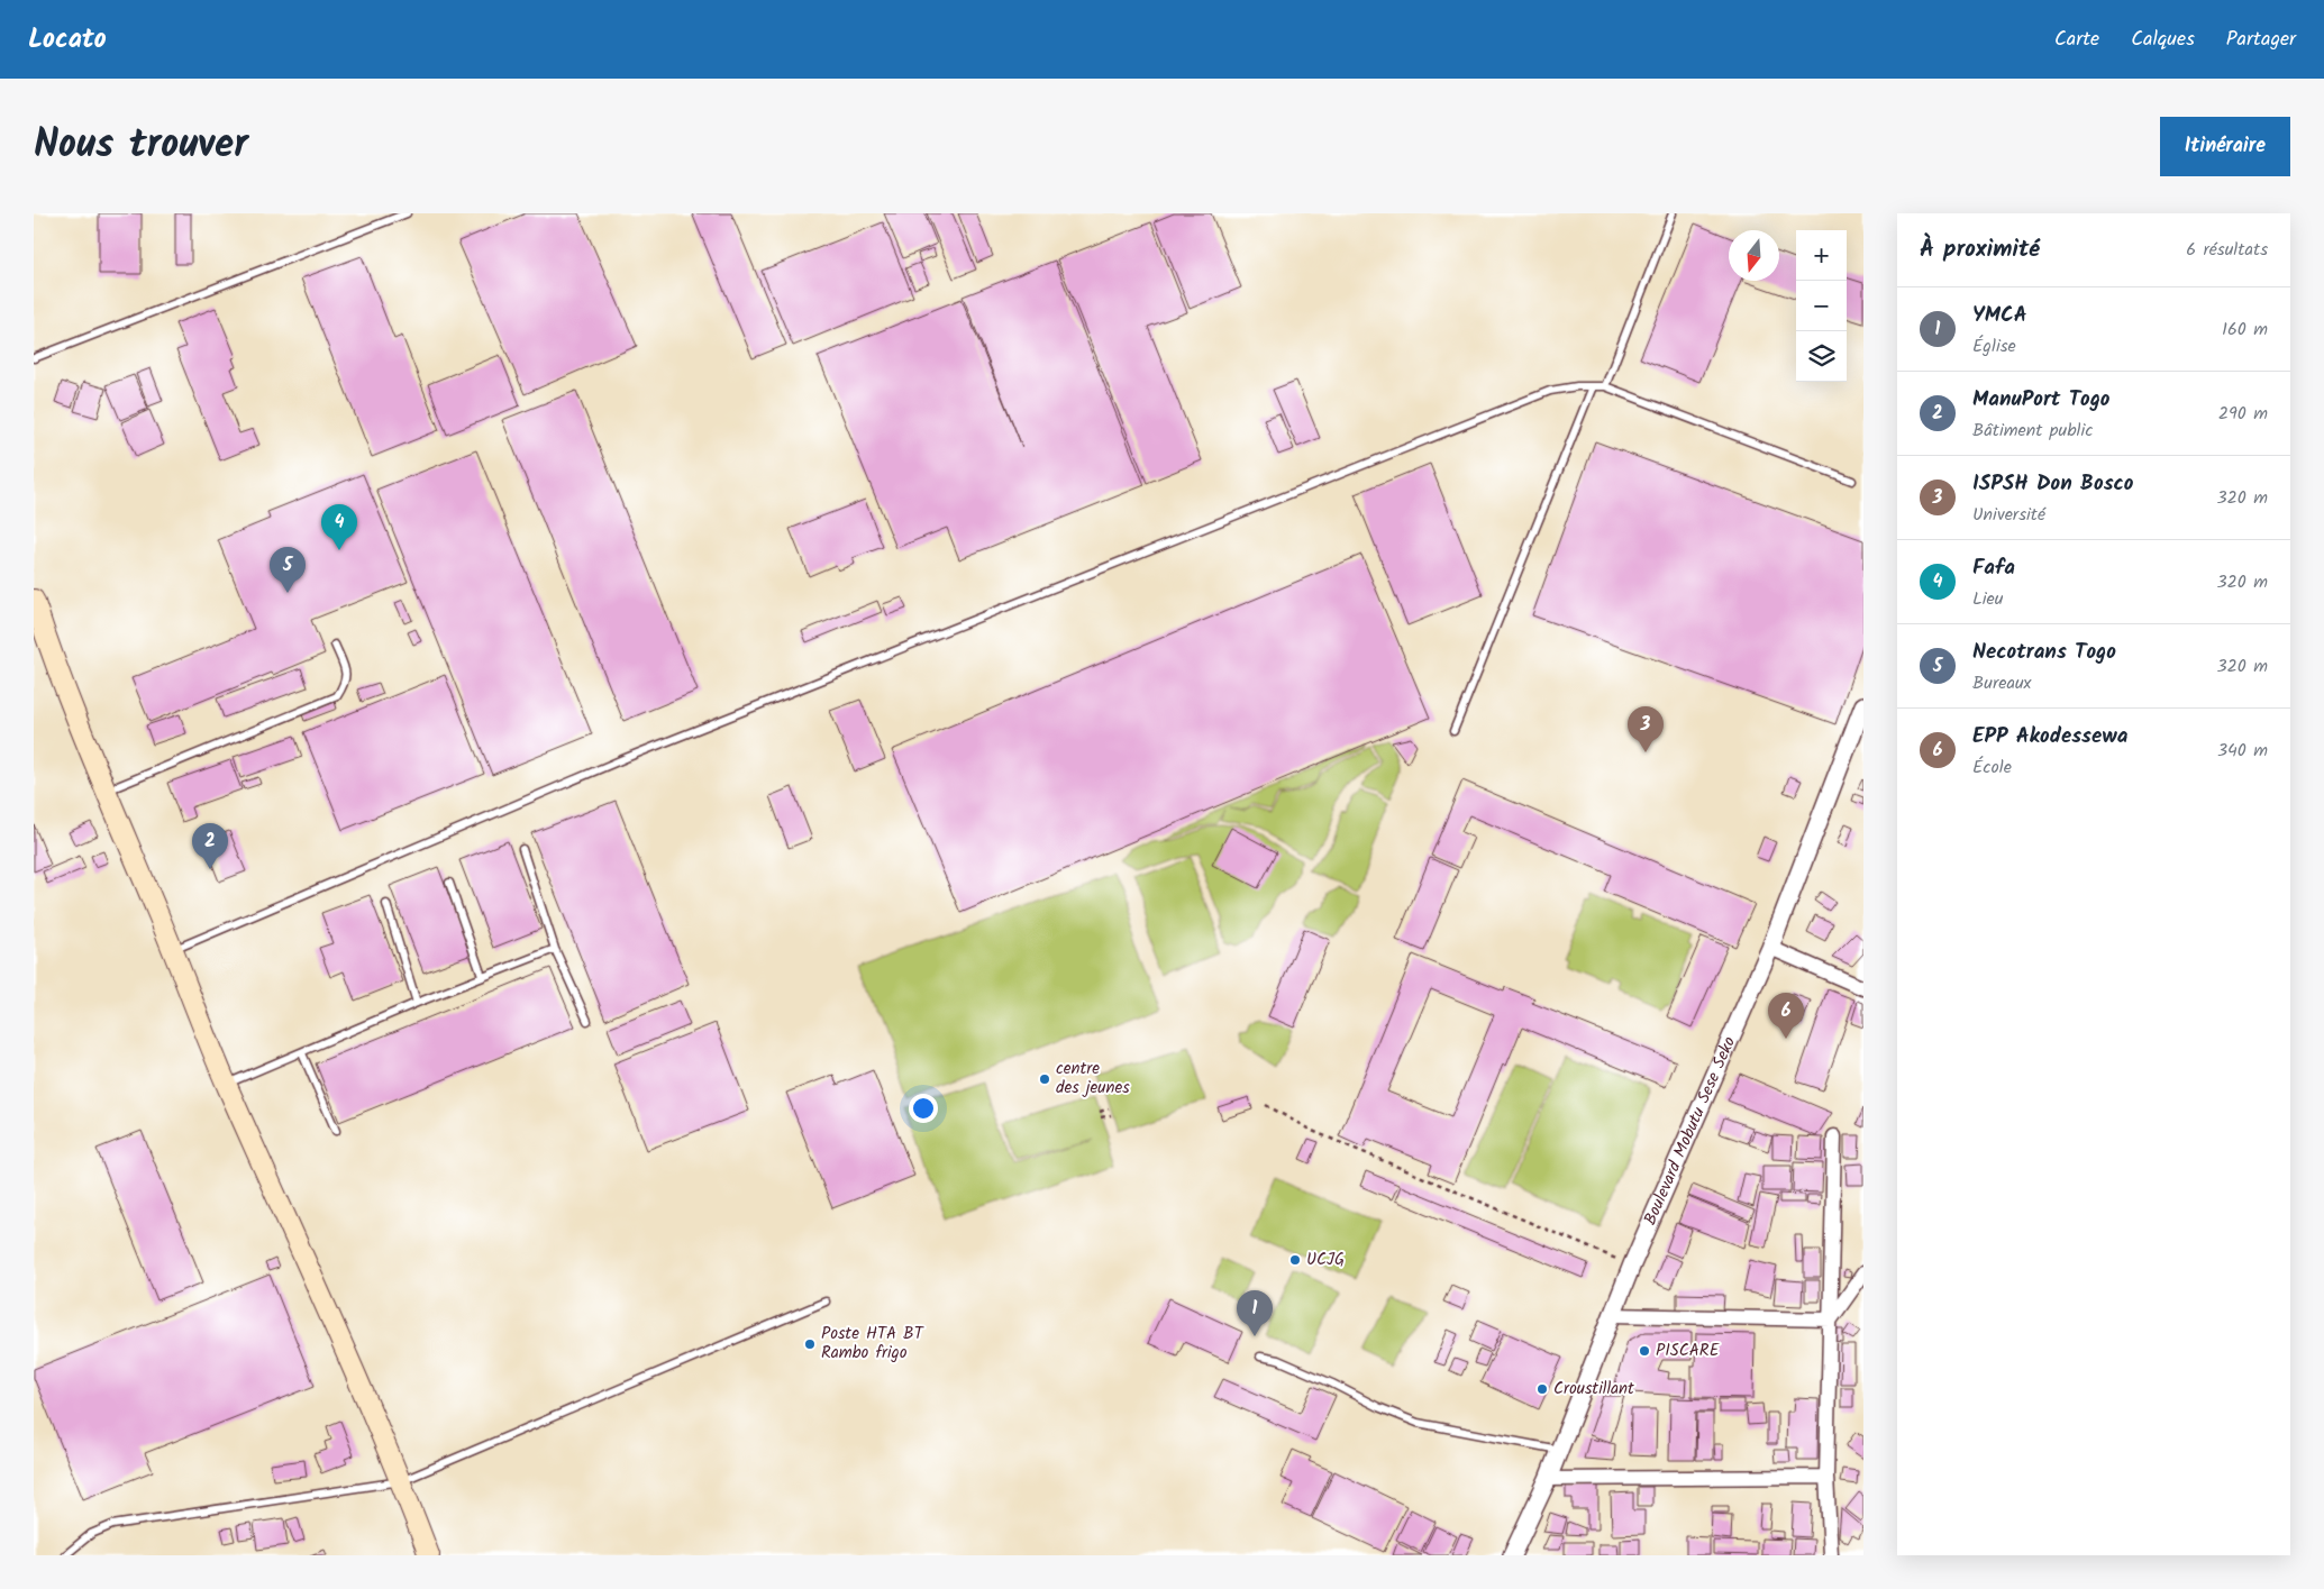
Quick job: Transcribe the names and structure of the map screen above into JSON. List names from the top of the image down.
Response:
{
  "streets": {
    "street": ["Boulevard Mobutu Sese Seko"]
  },
  "places": [
    "centre des jeunes",
    "UCJG",
    "Poste HTA BT Rambo frigo",
    "PISCARE",
    "Croustillant"
  ],
  "north": "bottom",
  "page": {
    "header": "Locato",
    "nav": ["Carte", "Calques", "Partager"],
    "title": "Nous trouver",
    "buttons": "Itinéraire",
    "heading": ["À proximité", "6 résultats"],
    "map_buttons": ["+", "−"],
    "list": [
      {
        "mark": "1",
        "name": "YMCA",
        "note": "Église",
        "value": "160 m"
      },
      {
        "mark": "2",
        "name": "ManuPort Togo",
        "note": "Bâtiment public",
        "value": "290 m"
      },
      {
        "mark": "3",
        "name": "ISPSH Don Bosco",
        "note": "Université",
        "value": "320 m"
      },
      {
        "mark": "4",
        "name": "Fafa",
        "note": "Lieu",
        "value": "320 m"
      },
      {
        "mark": "5",
        "name": "Necotrans Togo",
        "note": "Bureaux",
        "value": "320 m"
      },
      {
        "mark": "6",
        "name": "EPP Akodessewa",
        "note": "École",
        "value": "340 m"
      }
    ],
    "pins": [
      "4",
      "5",
      "3",
      "2",
      "6",
      "1"
    ]
  }
}
